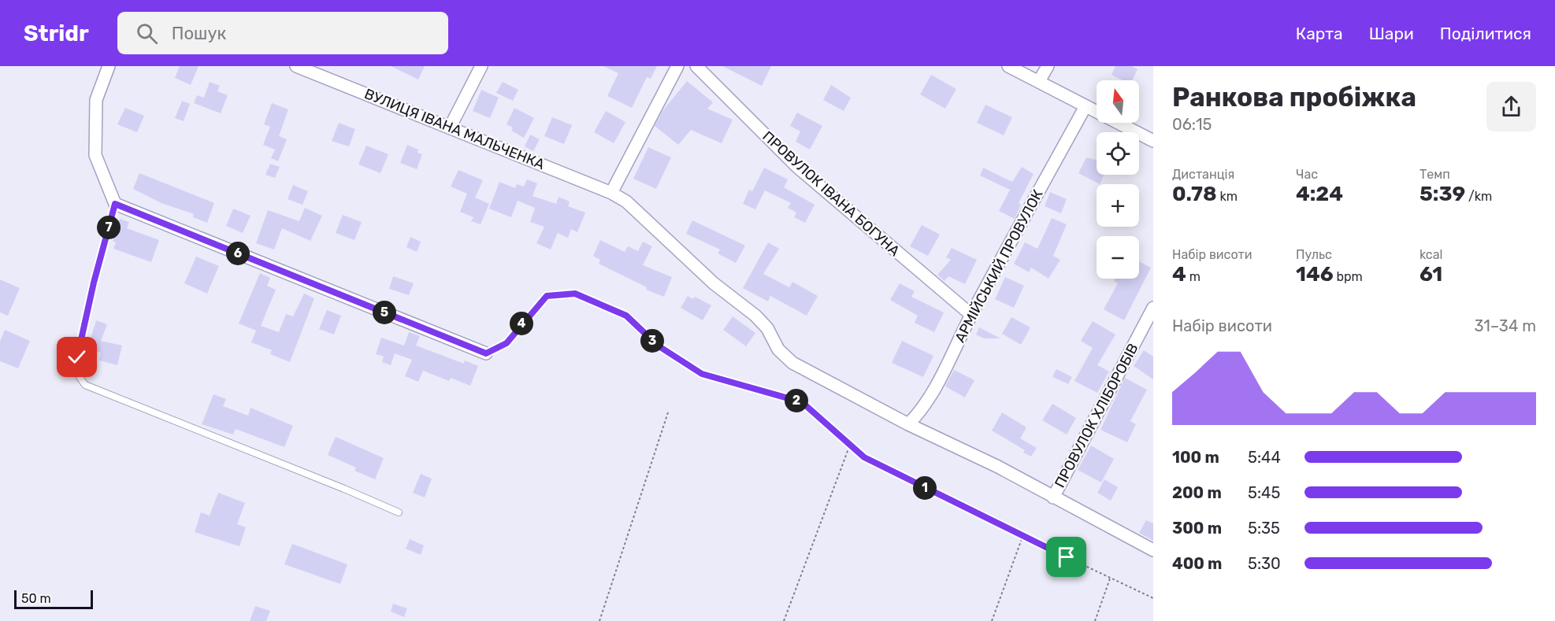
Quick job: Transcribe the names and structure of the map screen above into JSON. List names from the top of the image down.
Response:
{
  "streets": {
    "street": [
      "ВУЛИЦЯ ІВАНА МАЛЬЧЕНКА",
      "ПРОВУЛОК ІВАНА БОГУНА",
      "АРМІЙСЬКИЙ ПРОВУЛОК",
      "ПРОВУЛОК ХЛІБОРОБІВ"
    ]
  },
  "crossings": [
    ["ВУЛИЦЯ ІВАНА МАЛЬЧЕНКА", "АРМІЙСЬКИЙ ПРОВУЛОК"],
    ["ВУЛИЦЯ ІВАНА МАЛЬЧЕНКА", "ПРОВУЛОК ХЛІБОРОБІВ"],
    ["ПРОВУЛОК ІВАНА БОГУНА", "АРМІЙСЬКИЙ ПРОВУЛОК"]
  ],
  "scale_bar": "50 m",
  "north": "top",
  "page": {
    "header": "Stridr",
    "search": "Пошук",
    "nav": ["Карта", "Шари", "Поділитися"],
    "heading": ["Ранкова пробіжка", "06:15"],
    "map_buttons": ["+", "−"],
    "stats": [
      ["Дистанція", "0.78 km"],
      ["Час", "4:24"],
      ["Темп", "5:39 /km"],
      ["Набір висоти", "4 m"],
      ["Пульс", "146 bpm"],
      ["kcal", "61"]
    ],
    "pins": [
      "7",
      "6",
      "5",
      "4",
      "3",
      "2",
      "1"
    ],
    "chart": ["Набір висоти", "31–34 m"],
    "list": [
      {
        "name": "100 m",
        "note": "5:44"
      },
      {
        "name": "200 m",
        "note": "5:45"
      },
      {
        "name": "300 m",
        "note": "5:35"
      },
      {
        "name": "400 m",
        "note": "5:30"
      }
    ],
    "scale": "50 m"
  }
}
